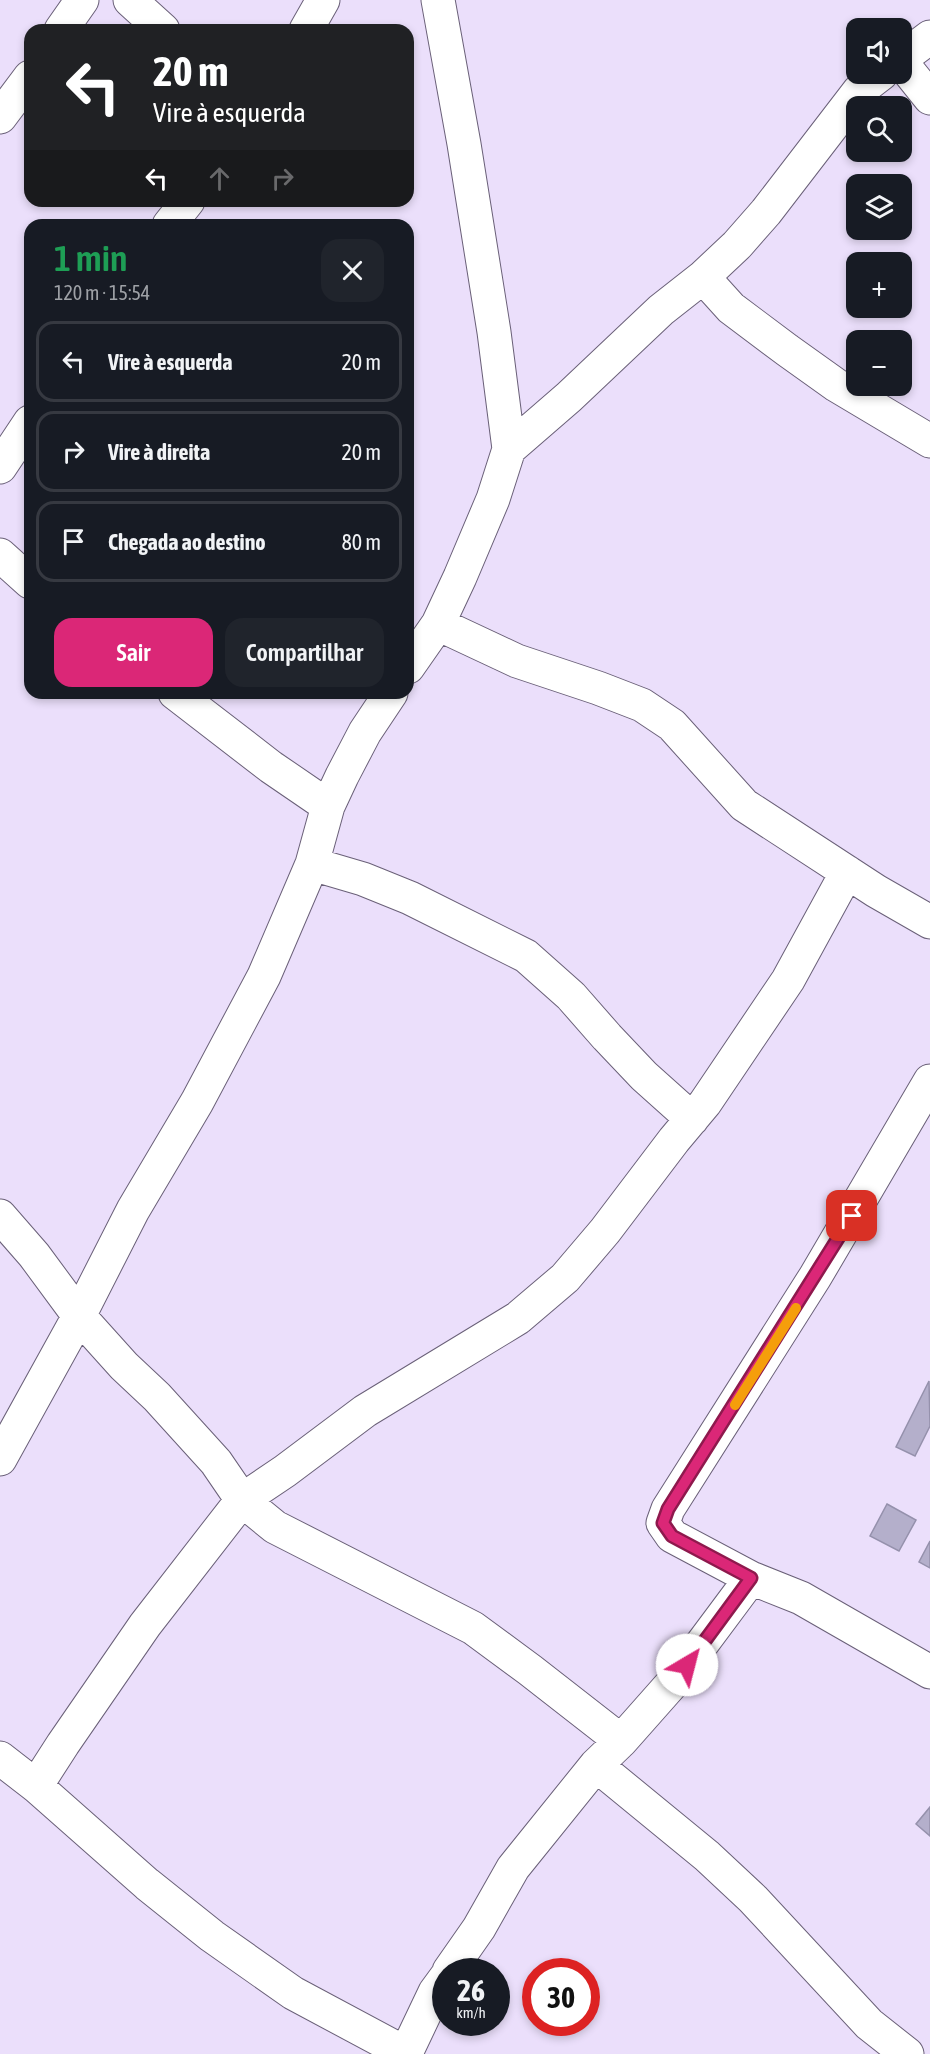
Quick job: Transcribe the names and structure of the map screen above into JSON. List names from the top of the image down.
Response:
{
  "page": {
    "map_buttons": ["+", "−"],
    "turn": ["20 m", "Vire à esquerda"],
    "heading": ["1 min", "120 m · 15:54"],
    "list": [
      {
        "name": "Vire à esquerda",
        "value": "20 m"
      },
      {
        "name": "Vire à direita",
        "value": "20 m"
      },
      {
        "name": "Chegada ao destino",
        "value": "80 m"
      }
    ],
    "buttons": ["Sair", "Compartilhar"],
    "speed": "26 km/h",
    "limit": "30"
  }
}
